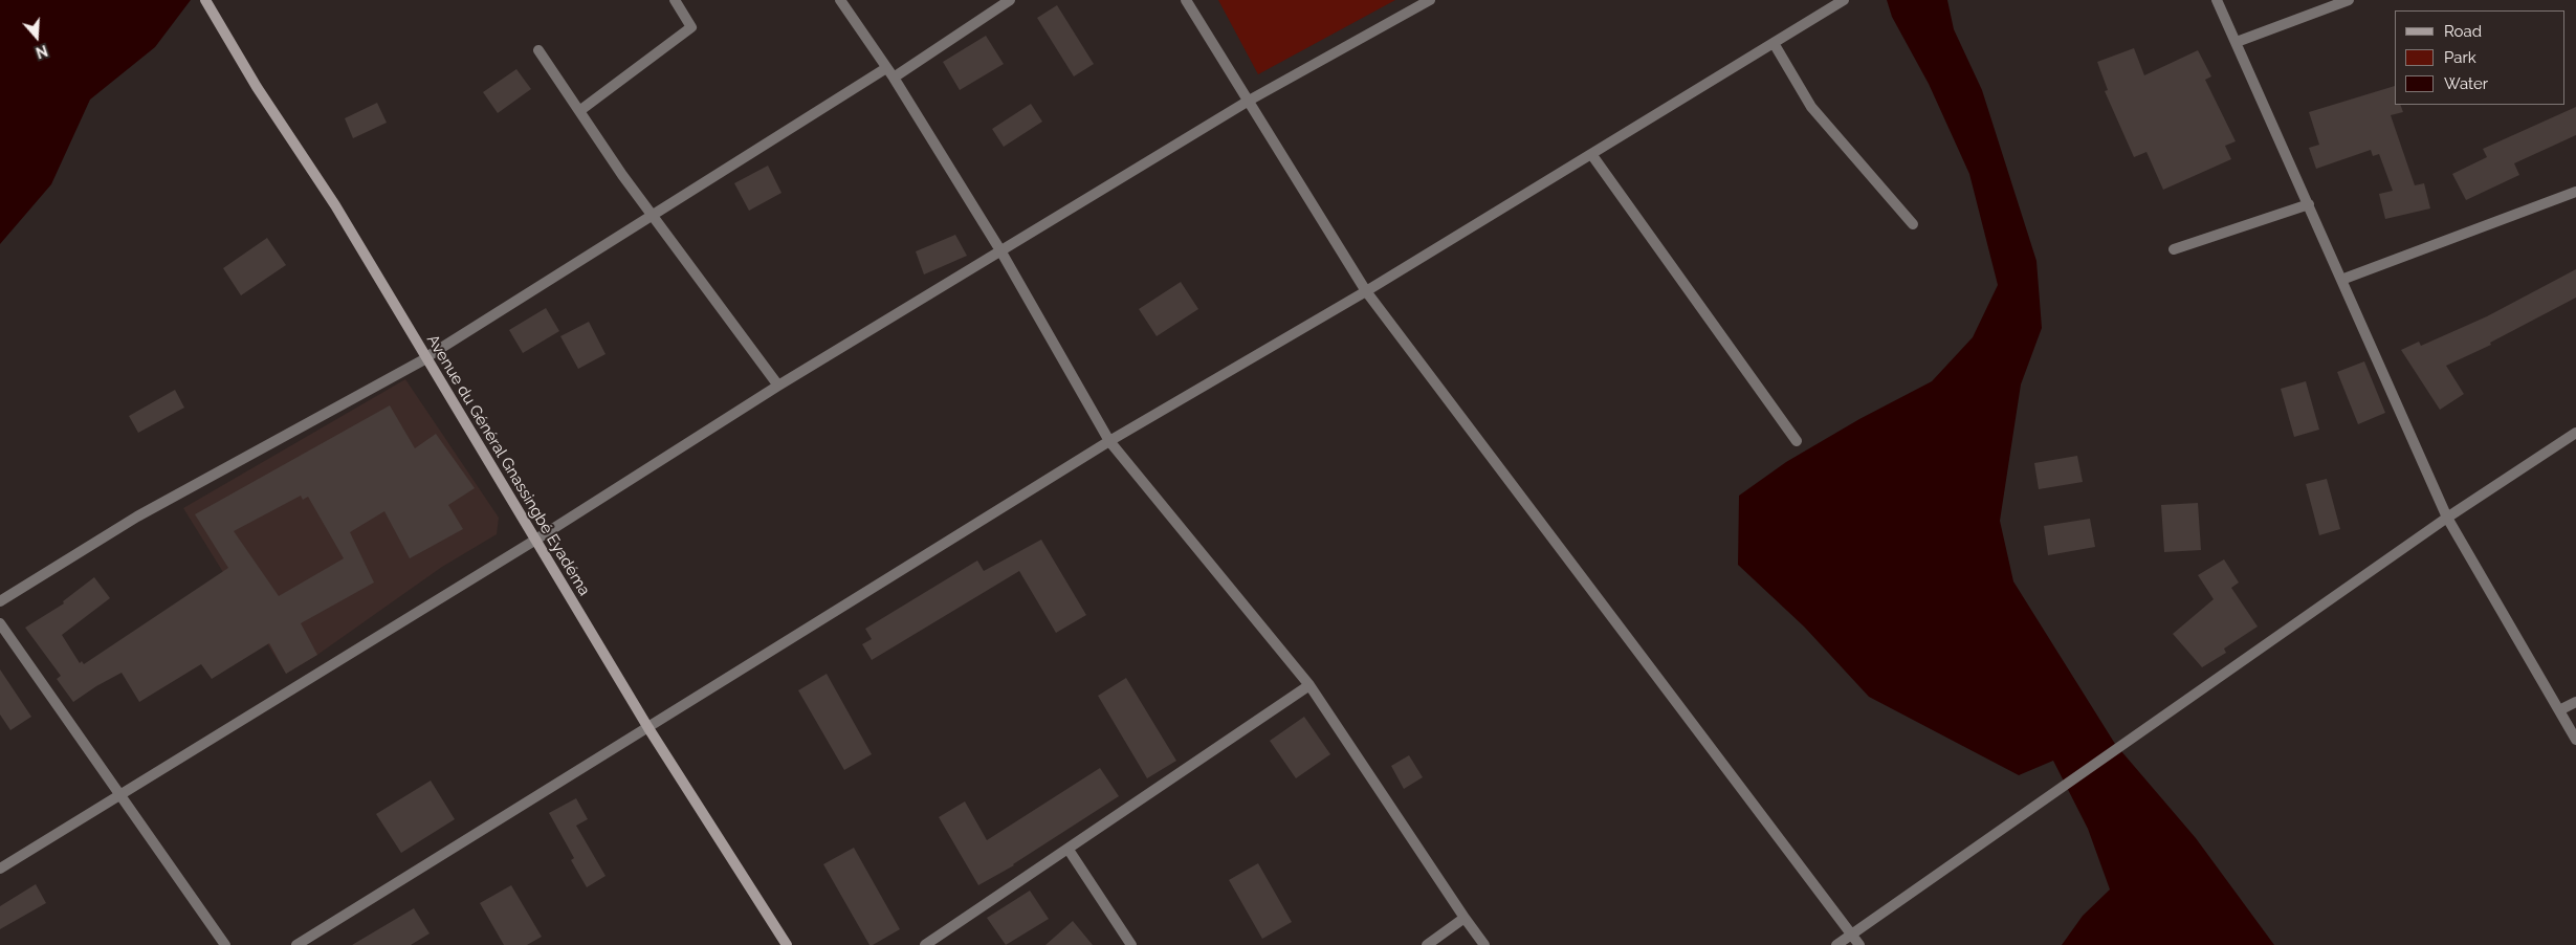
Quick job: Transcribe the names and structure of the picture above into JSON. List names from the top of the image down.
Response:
{
  "streets": {
    "main road": ["Avenue du Général Gnassingbé Eyadéma"]
  },
  "legend": ["Road", "Park", "Water"],
  "north": "bottom"
}
